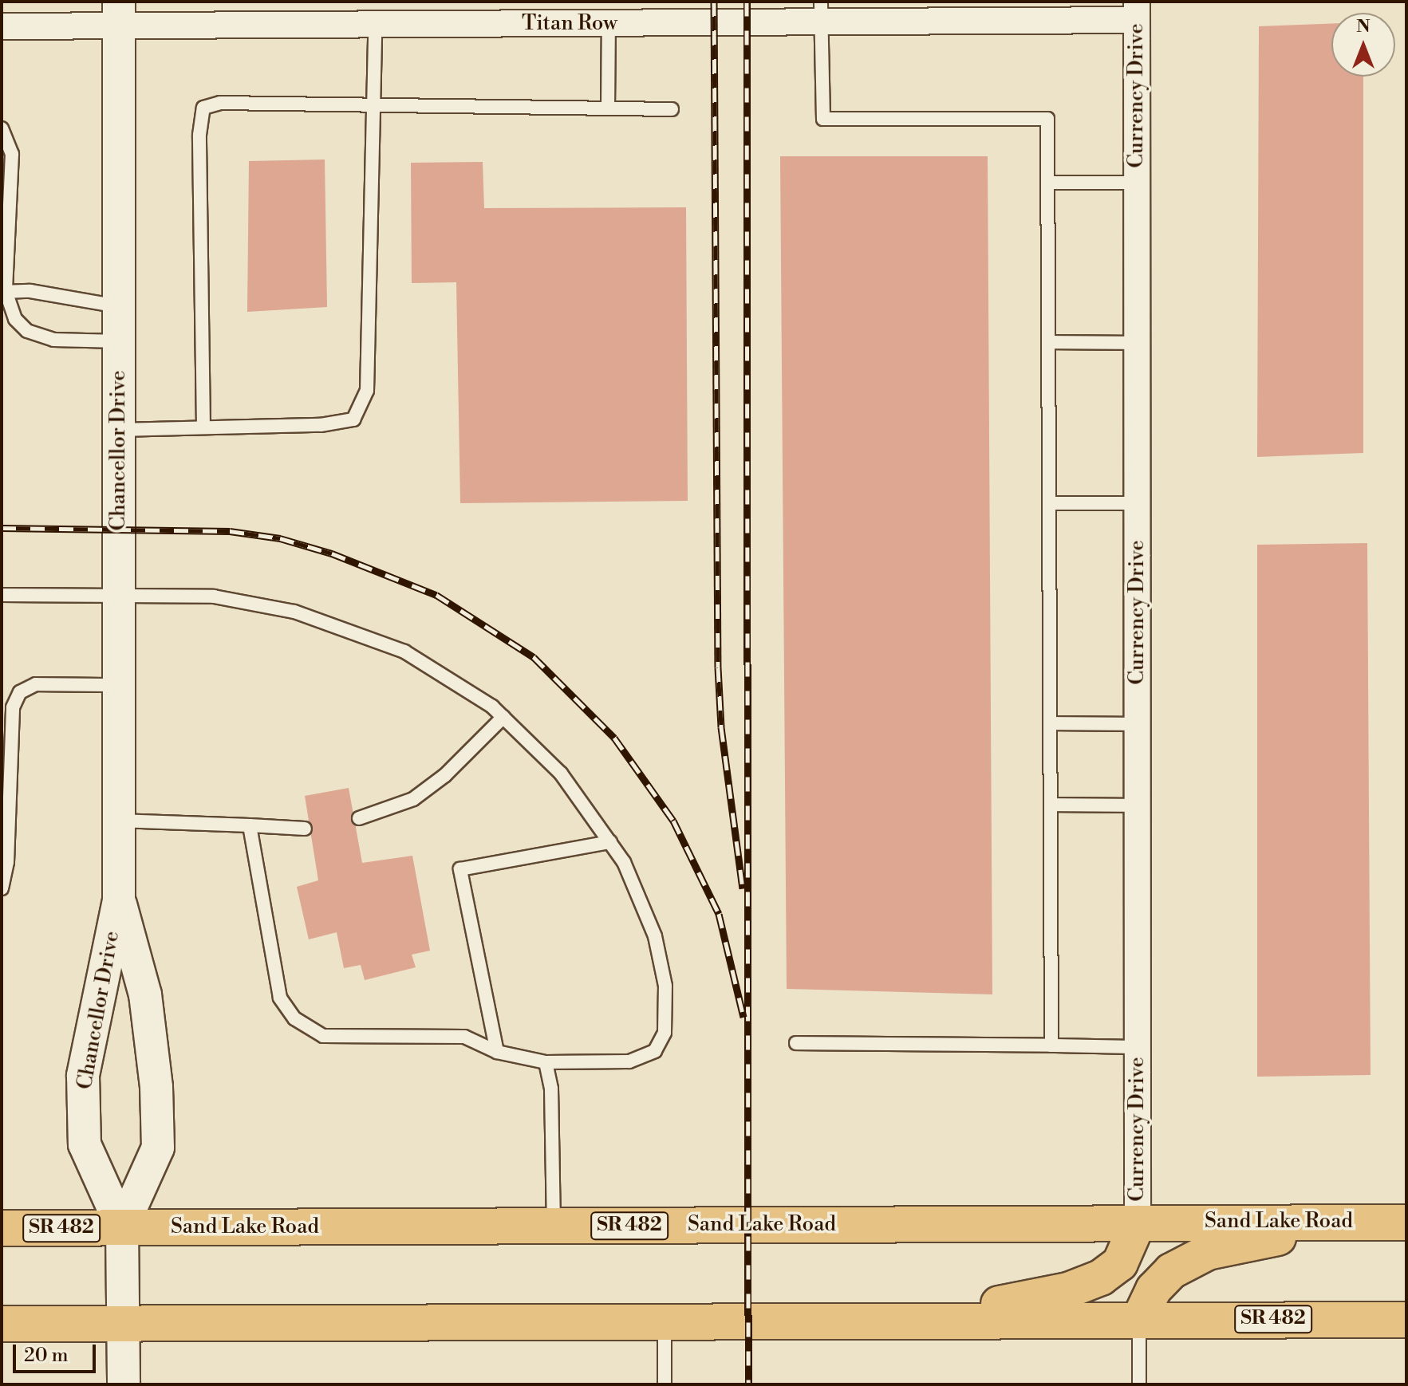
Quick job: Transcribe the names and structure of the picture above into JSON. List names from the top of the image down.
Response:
{
  "streets": {
    "main road": ["Sand Lake Road", "SR 482"],
    "street": ["Titan Row", "Currency Drive", "Chancellor Drive"]
  },
  "crossings": [
    ["Titan Row", "Currency Drive"],
    ["Titan Row", "Chancellor Drive"],
    ["Currency Drive", "Sand Lake Road"],
    ["Chancellor Drive", "Sand Lake Road"],
    ["Chancellor Drive", "SR 482"]
  ],
  "scale_bar": "20 m",
  "north": "top"
}
